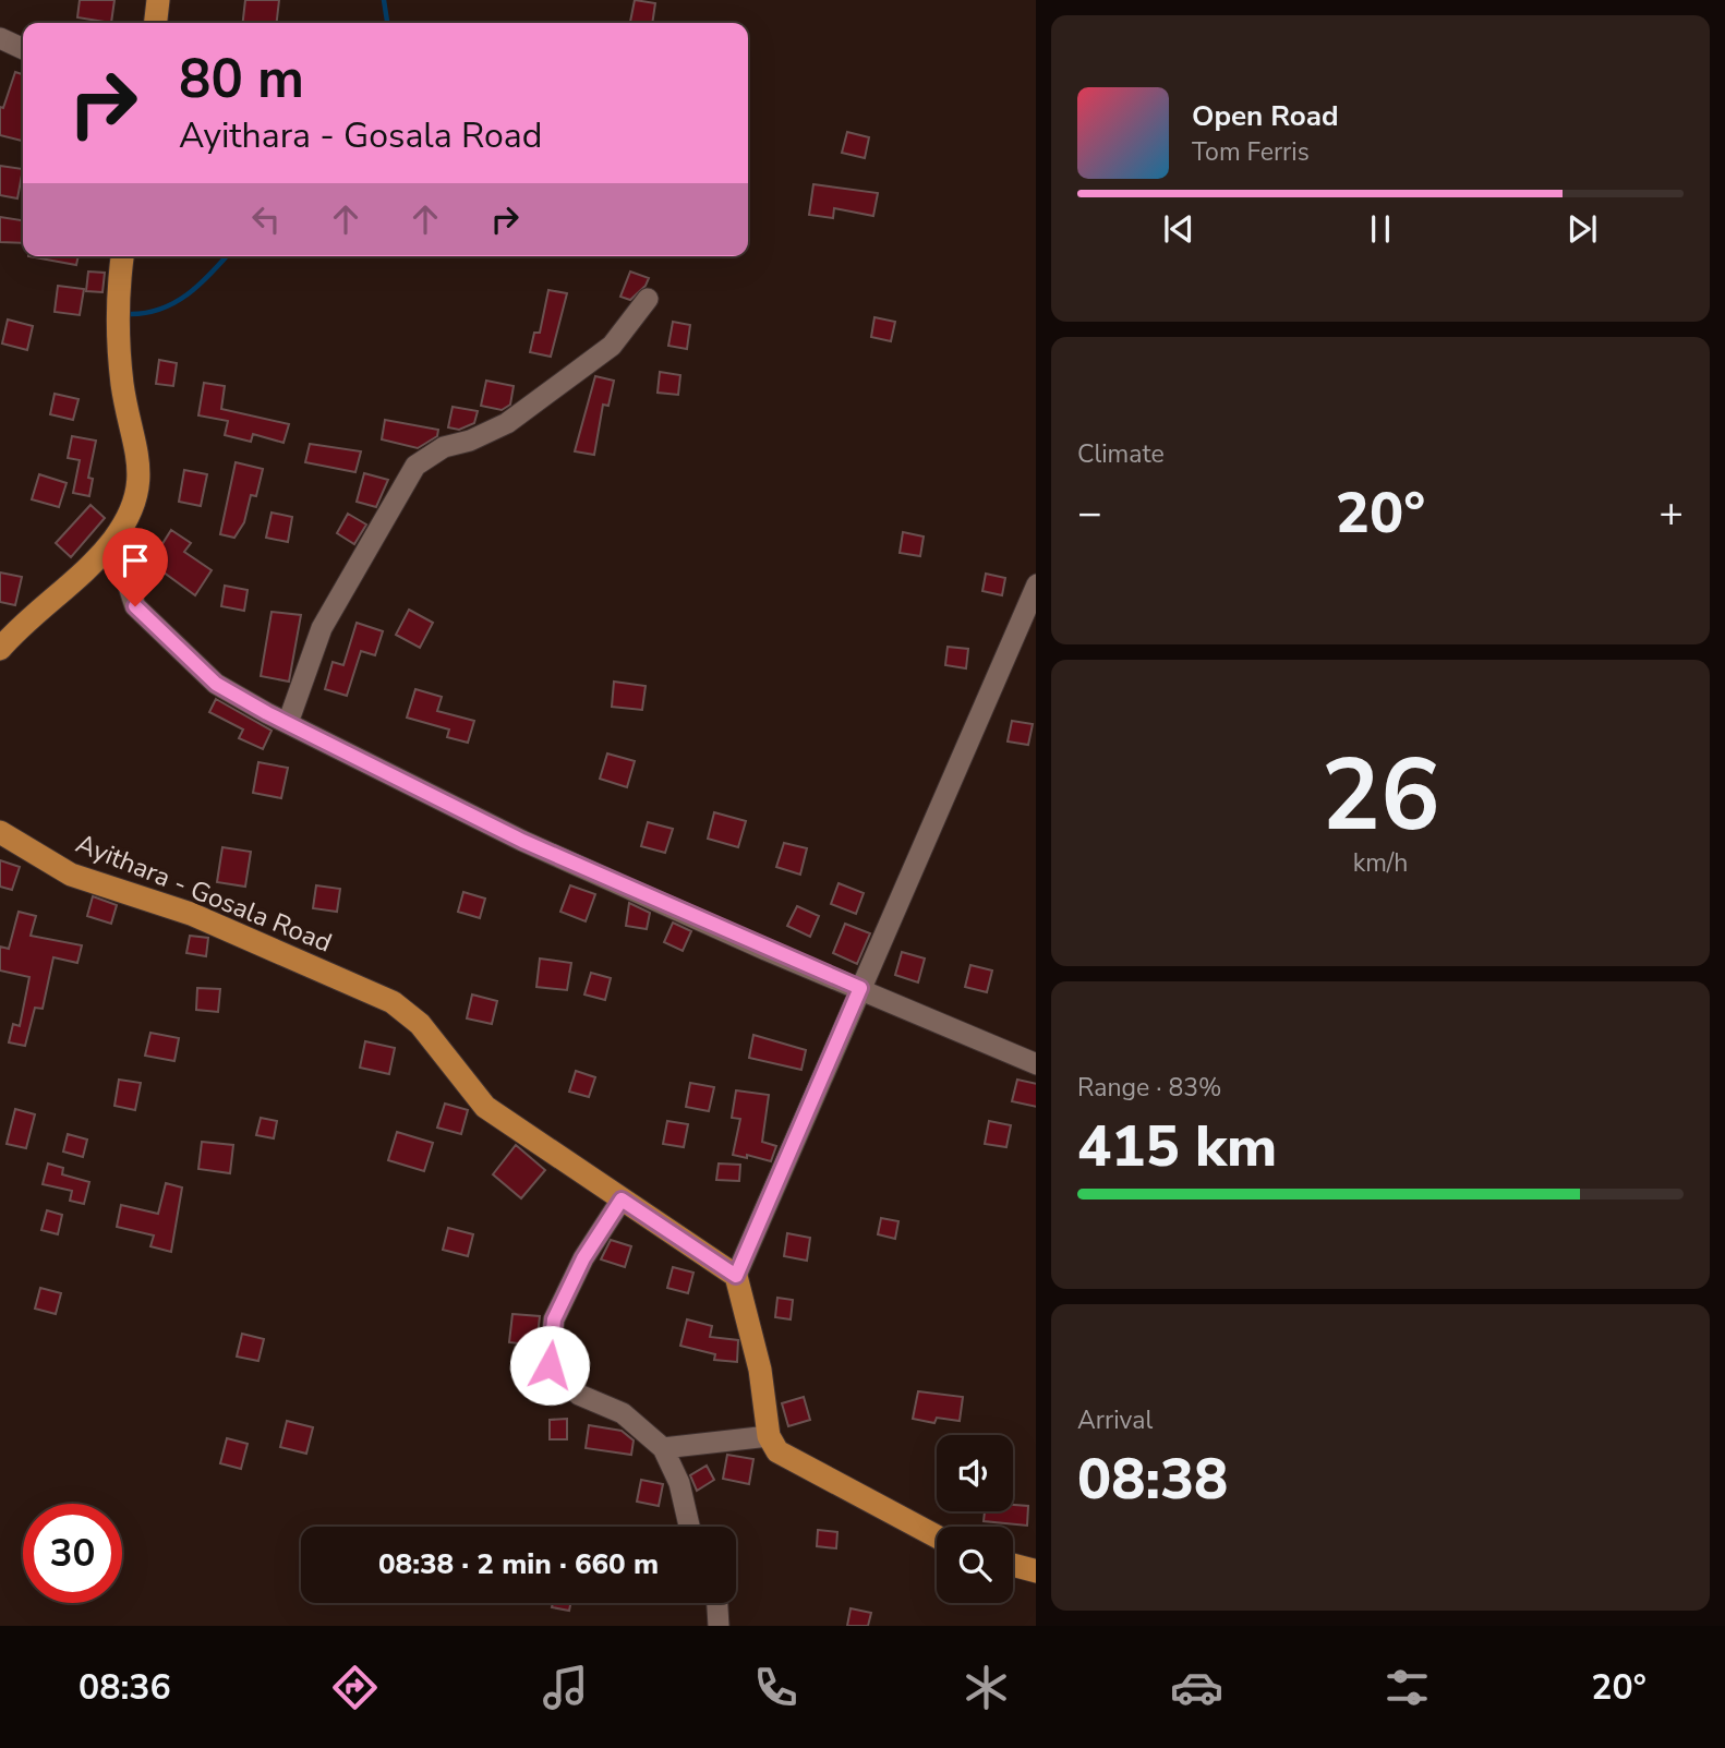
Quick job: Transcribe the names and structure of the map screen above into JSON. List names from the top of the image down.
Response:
{
  "streets": {
    "main road": ["Ayithara - Gosala Road"]
  },
  "page": {
    "turn": ["80 m", "Ayithara - Gosala Road"],
    "song": ["Open Road", "Tom Ferris"],
    "tile": [
      "Climate",
      ["26", "km/h"],
      ["Range · 83%", "415 km"],
      ["Arrival", "08:38"]
    ],
    "heat": ["−", "20°", "+"],
    "limit": "30",
    "trip": "08:38 · 2 min · 660 m",
    "tabs": ["08:36", "20°"]
  }
}
